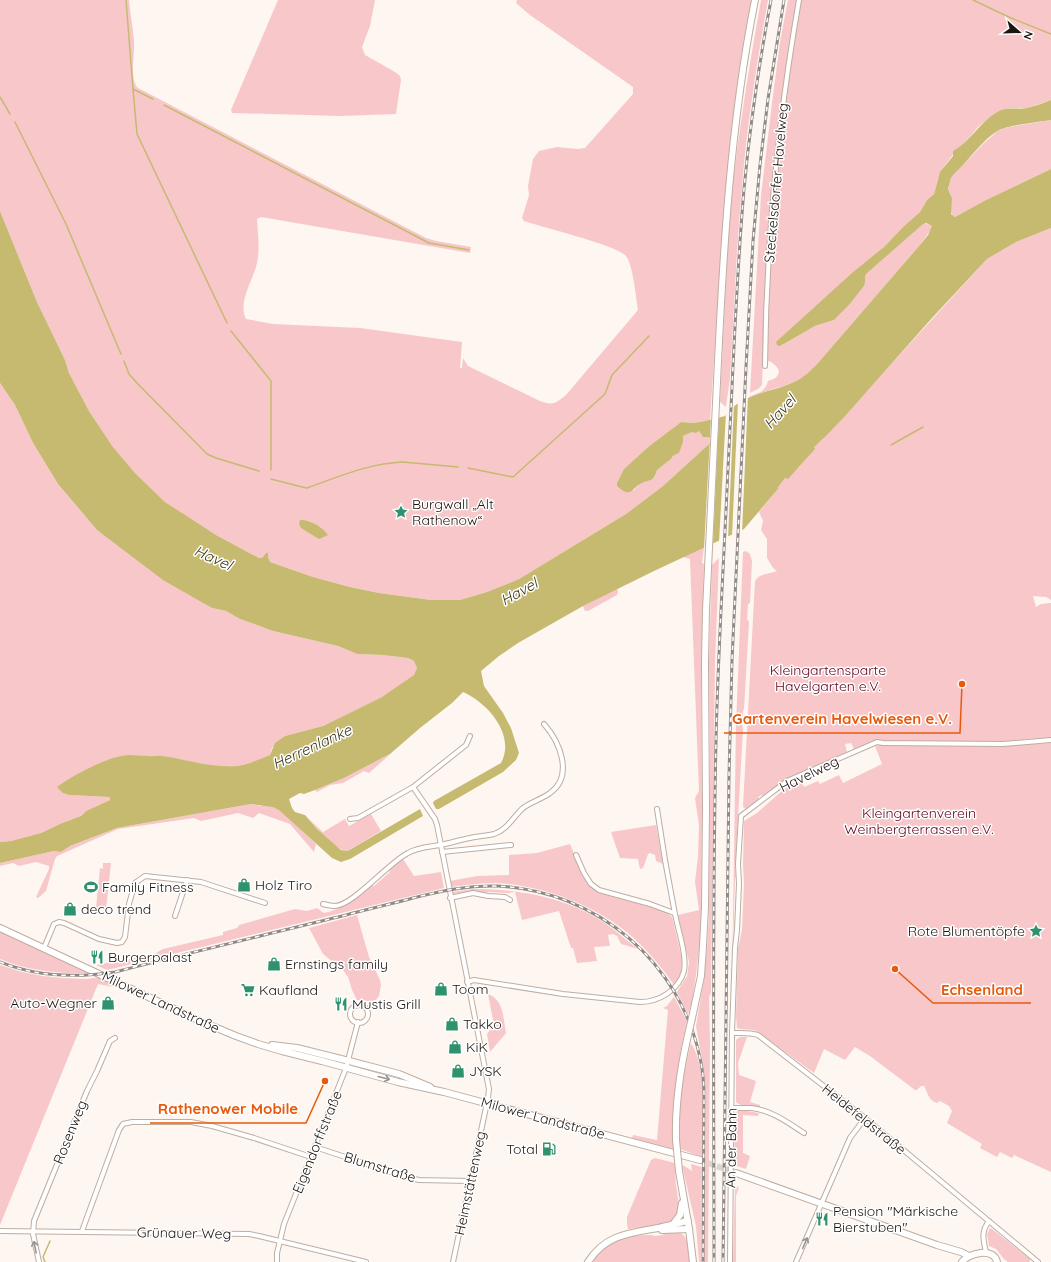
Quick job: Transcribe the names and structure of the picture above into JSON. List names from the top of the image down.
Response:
{
  "streets": {
    "main road": ["Milower Landstraße"],
    "street": [
      "Steckelsdorfer Havelweg",
      "Havelweg",
      "Heidefeldstraße",
      "Rosenweg",
      "Eigendorffstraße",
      "An der Bahn",
      "Blumstraße",
      "Heimstättenweg",
      "Grünauer Weg"
    ]
  },
  "crossings": [
    ["Havelweg", "Heidefeldstraße"],
    ["Havelweg", "An der Bahn"],
    ["Milower Landstraße", "Eigendorffstraße"],
    ["Milower Landstraße", "Heimstättenweg"],
    ["Heidefeldstraße", "An der Bahn"],
    ["Rosenweg", "Grünauer Weg"],
    ["Eigendorffstraße", "Blumstraße"],
    ["Eigendorffstraße", "Grünauer Weg"],
    ["Blumstraße", "Heimstättenweg"]
  ],
  "water": ["Havel", "Herrenlanke"],
  "parks": ["Kleingartensparte Havelgarten e.V.", "Kleingartenverein Weinbergterrassen e.V."],
  "places": {
    "place": ["Burgwall „Alt Rathenow“", "Rote Blumentöpfe"],
    "other": ["Gartenverein Havelwiesen e.V.", "Echsenland", "Rathenower Mobile"],
    "shop": [
      "Holz Tiro",
      "deco trend",
      "Ernstings family",
      "Toom",
      "Auto-Wegner",
      "Takko",
      "KiK",
      "JYSK"
    ],
    "sports": ["Family Fitness"],
    "restaurant": ["Burgerpalast", "Mustis Grill", "Pension \"Märkische Bierstuben\""],
    "supermarket": ["Kaufland"],
    "fuel station": ["Total"]
  },
  "north": "right"
}
